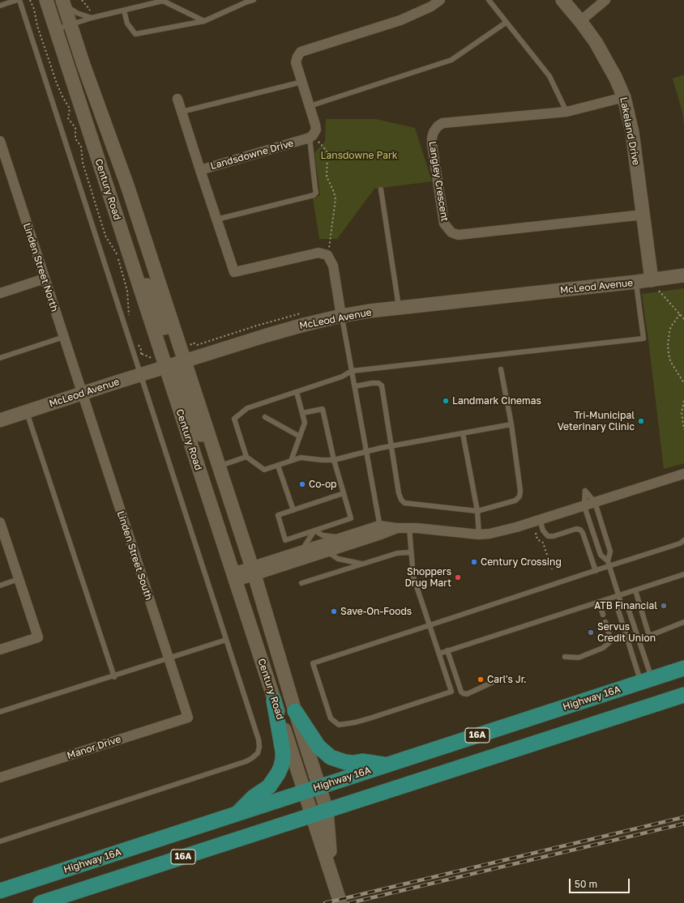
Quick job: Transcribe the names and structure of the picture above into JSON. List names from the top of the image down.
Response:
{
  "streets": {
    "main road": [
      "Lakeland Drive",
      "Century Road",
      "McLeod Avenue",
      "Highway 16A",
      "16A"
    ],
    "street": [
      "Landsdowne Drive",
      "Langley Crescent",
      "Linden Street North",
      "Linden Street South",
      "Manor Drive"
    ]
  },
  "crossings": [
    ["Lakeland Drive", "Langley Crescent"],
    ["Lakeland Drive", "McLeod Avenue"],
    ["Century Road", "McLeod Avenue"],
    ["Century Road", "Highway 16A"],
    ["Century Road", "16A"],
    ["Linden Street North", "McLeod Avenue"],
    ["Linden Street North", "Linden Street South"],
    ["McLeod Avenue", "Linden Street South"],
    ["Linden Street South", "Manor Drive"]
  ],
  "parks": ["Lansdowne Park"],
  "places": [
    "Landmark Cinemas",
    "Tri-Municipal Veterinary Clinic",
    "Co-op",
    "Century Crossing",
    "Shoppers Drug Mart",
    "ATB Financial",
    "Save-On-Foods",
    "Servus Credit Union",
    "Carl's Jr."
  ],
  "scale_bar": "50 m"
}
